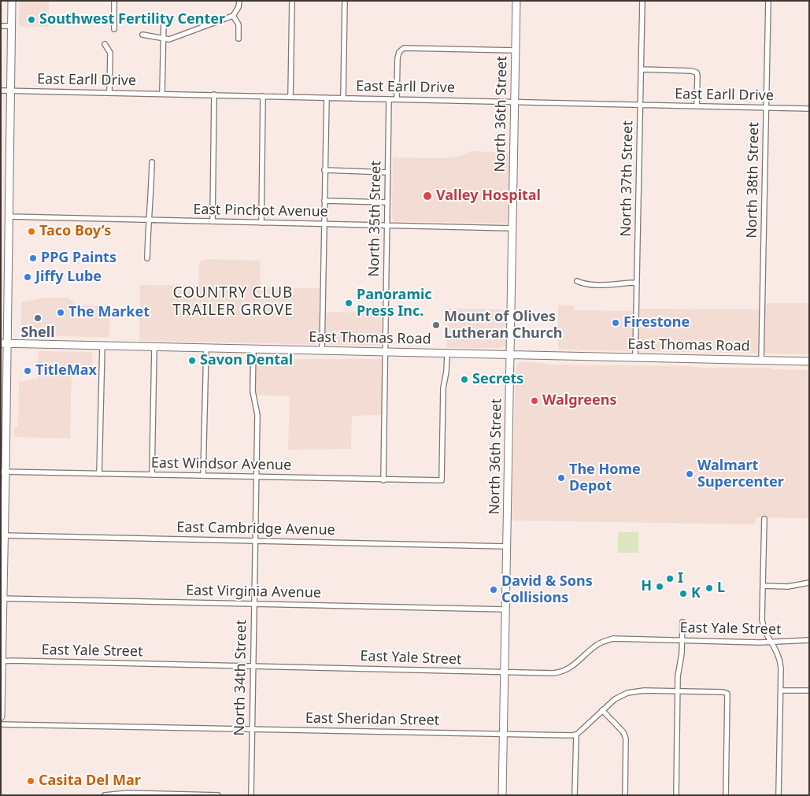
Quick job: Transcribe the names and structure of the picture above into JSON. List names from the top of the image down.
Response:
{
  "streets": {
    "main road": ["North 36th Street", "East Thomas Road"],
    "street": [
      "East Earll Drive",
      "North 37th Street",
      "North 38th Street",
      "East Pinchot Avenue",
      "North 35th Street",
      "East Windsor Avenue",
      "East Cambridge Avenue",
      "East Virginia Avenue",
      "East Yale Street",
      "North 34th Street",
      "East Sheridan Street"
    ]
  },
  "crossings": [
    ["East Earll Drive", "North 36th Street"],
    ["East Earll Drive", "North 37th Street"],
    ["East Earll Drive", "North 38th Street"],
    ["East Earll Drive", "North 35th Street"],
    ["North 36th Street", "East Pinchot Avenue"],
    ["North 36th Street", "East Thomas Road"],
    ["North 36th Street", "East Cambridge Avenue"],
    ["North 36th Street", "East Virginia Avenue"],
    ["North 36th Street", "East Yale Street"],
    ["North 36th Street", "East Sheridan Street"],
    ["North 37th Street", "East Thomas Road"],
    ["North 38th Street", "East Thomas Road"],
    ["East Pinchot Avenue", "North 35th Street"],
    ["North 35th Street", "East Thomas Road"],
    ["North 35th Street", "East Windsor Avenue"],
    ["East Thomas Road", "East Windsor Avenue"],
    ["East Thomas Road", "North 34th Street"],
    ["East Windsor Avenue", "North 34th Street"],
    ["East Cambridge Avenue", "North 34th Street"],
    ["East Virginia Avenue", "North 34th Street"],
    ["East Yale Street", "North 34th Street"],
    ["North 34th Street", "East Sheridan Street"]
  ],
  "districts": ["COUNTRY CLUB TRAILER GROVE"],
  "places": [
    "Southwest Fertility Center",
    "Valley Hospital",
    "Taco Boy’s",
    "PPG Paints",
    "Jiffy Lube",
    "Panoramic Press Inc.",
    "The Market",
    "Shell",
    "Firestone",
    "Mount of Olives Lutheran Church",
    "Savon Dental",
    "TitleMax",
    "Secrets",
    "Walgreens",
    "Walmart Supercenter",
    "The Home Depot",
    "I",
    "H",
    "L",
    "David & Sons Collisions",
    "K",
    "Casita Del Mar"
  ]
}
